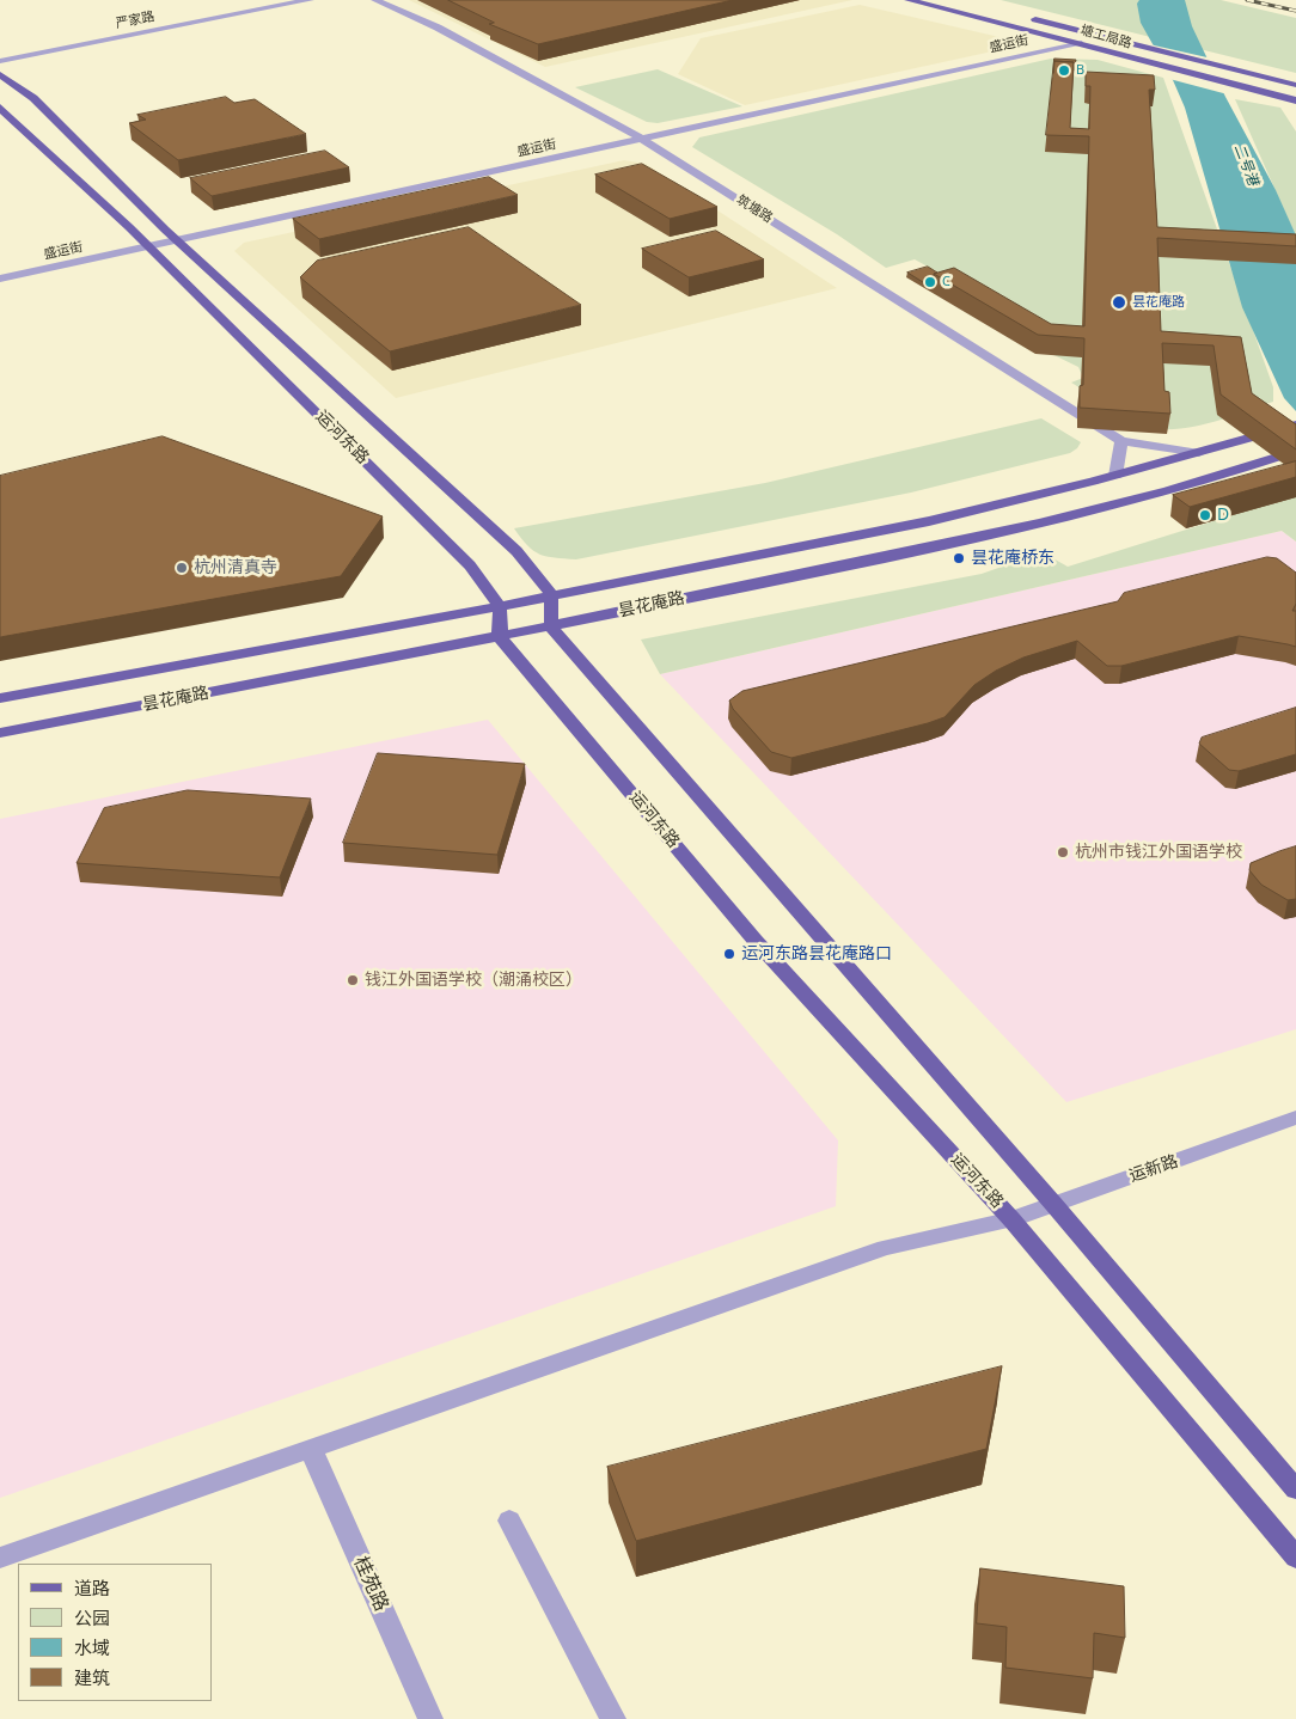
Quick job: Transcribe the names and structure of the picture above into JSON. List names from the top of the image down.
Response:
{
  "streets": {
    "main road": ["塘工局路", "运河东路", "昙花庵路"],
    "street": [
      "严家路",
      "盛运街",
      "筑塘路",
      "运新路",
      "桂苑路"
    ]
  },
  "crossings": [
    ["塘工局路", "盛运街"],
    ["盛运街", "筑塘路"],
    ["盛运街", "运河东路"],
    ["筑塘路", "昙花庵路"],
    ["运河东路", "昙花庵路"],
    ["运河东路", "运新路"],
    ["运新路", "桂苑路"]
  ],
  "water": ["二号港"],
  "places": [
    "B",
    "C",
    "昙花庵路",
    "D",
    "昙花庵桥东",
    "杭州清真寺",
    "杭州市钱江外国语学校",
    "运河东路昙花庵路口",
    "钱江外国语学校（潮涌校区）"
  ],
  "legend": [
    "道路",
    "公园",
    "水域",
    "建筑"
  ]
}
